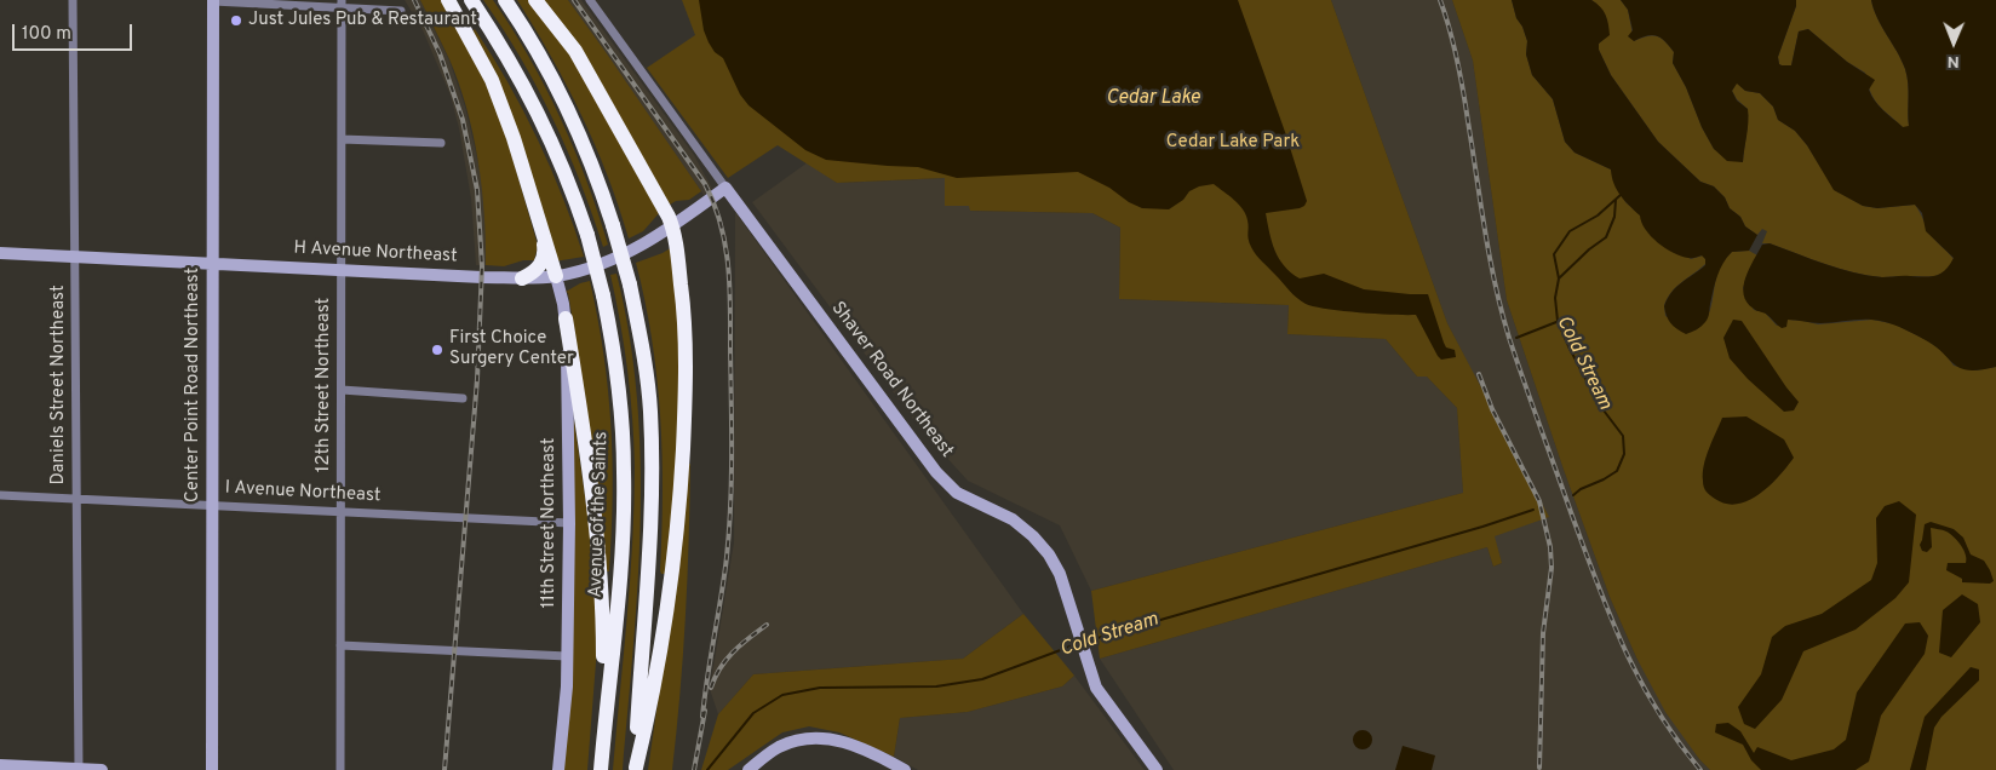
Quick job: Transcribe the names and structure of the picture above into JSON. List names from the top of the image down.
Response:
{
  "streets": {
    "highway": ["Avenue of the Saints"],
    "street": [
      "H Avenue Northeast",
      "Shaver Road Northeast",
      "Daniels Street Northeast",
      "Center Point Road Northeast",
      "12th Street Northeast",
      "I Avenue Northeast",
      "11th Street Northeast"
    ]
  },
  "crossings": [
    ["H Avenue Northeast", "Shaver Road Northeast"],
    ["H Avenue Northeast", "Daniels Street Northeast"],
    ["H Avenue Northeast", "Center Point Road Northeast"],
    ["H Avenue Northeast", "12th Street Northeast"],
    ["H Avenue Northeast", "11th Street Northeast"],
    ["Daniels Street Northeast", "I Avenue Northeast"],
    ["Center Point Road Northeast", "I Avenue Northeast"],
    ["12th Street Northeast", "I Avenue Northeast"],
    ["I Avenue Northeast", "11th Street Northeast"]
  ],
  "water": ["Cedar Lake", "Cold Stream"],
  "parks": ["Cedar Lake Park"],
  "places": ["Just Jules Pub & Restaurant", "First Choice Surgery Center"],
  "scale_bar": "100 m",
  "north": "bottom"
}
